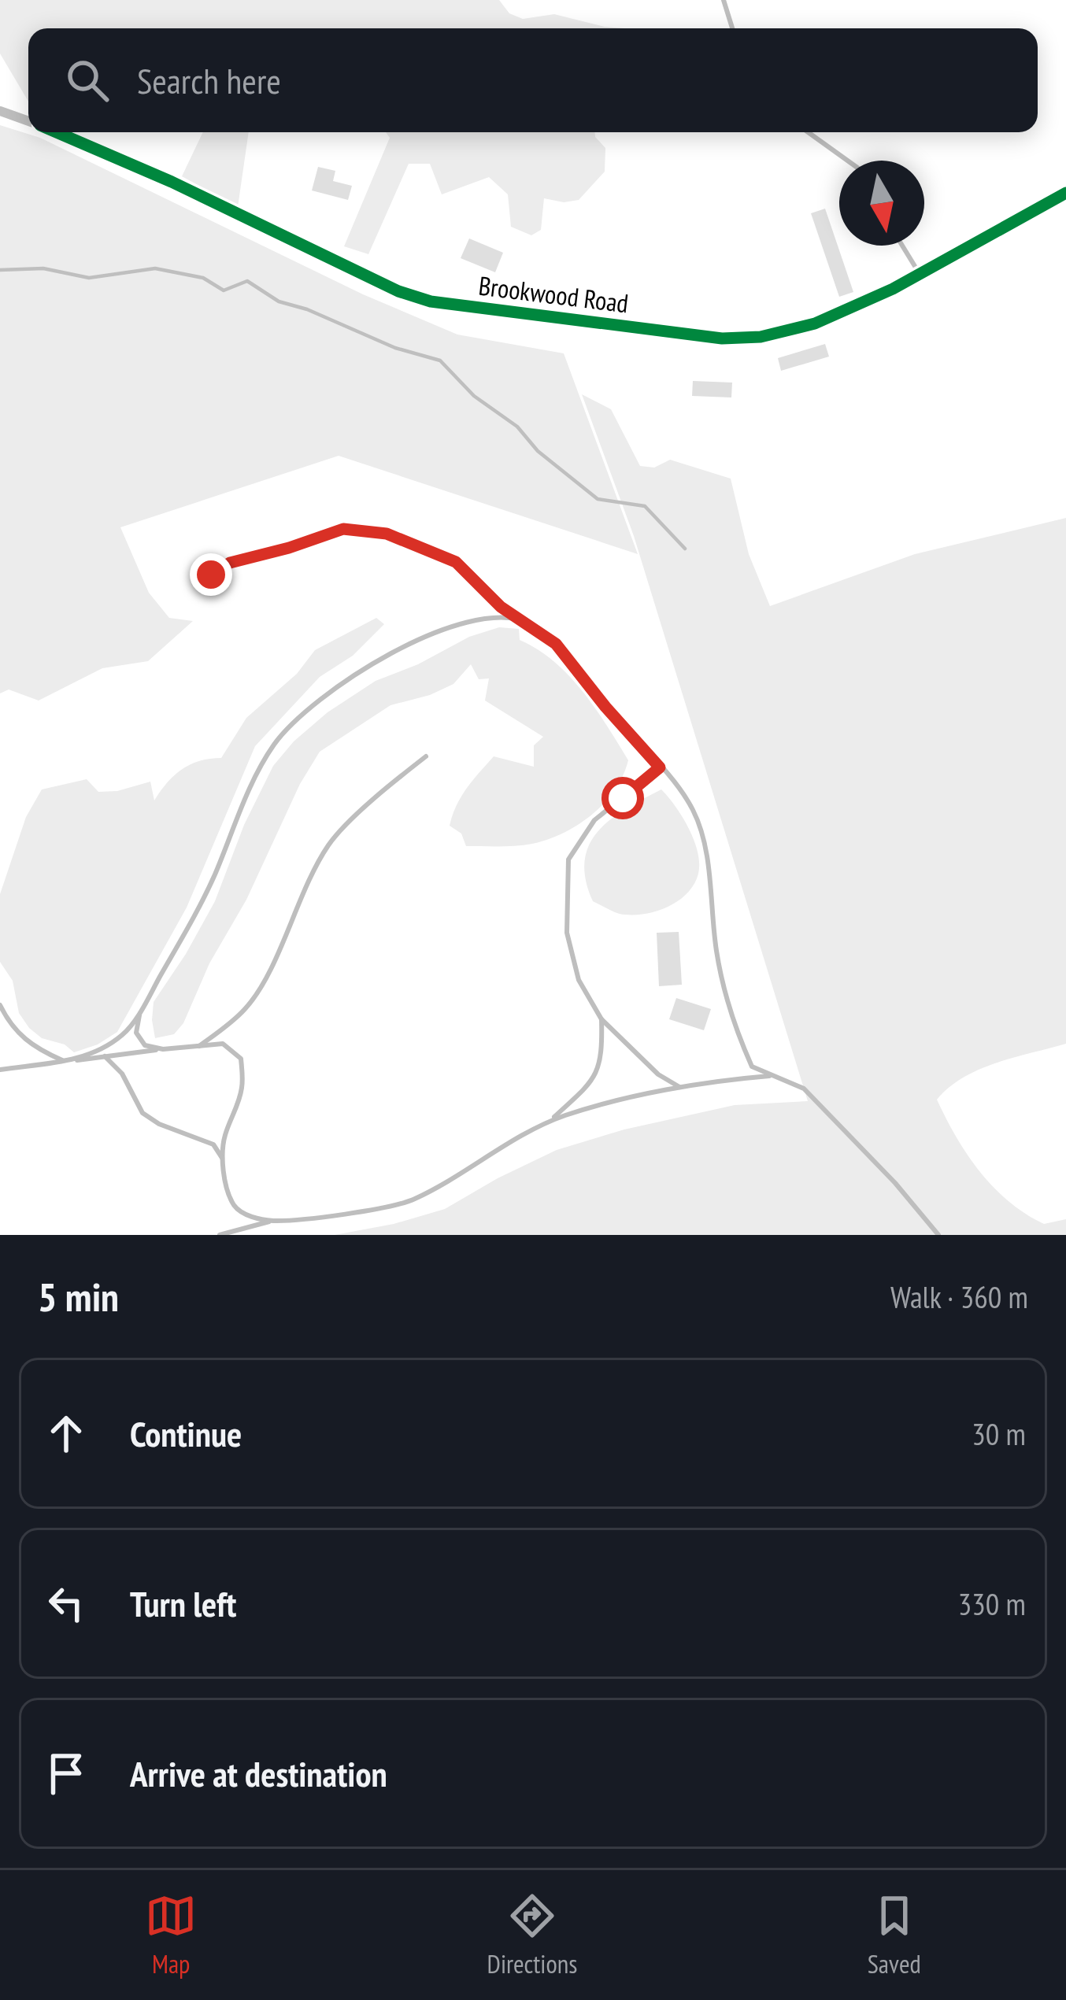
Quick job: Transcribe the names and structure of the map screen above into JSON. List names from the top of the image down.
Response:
{
  "streets": {
    "street": ["Brookwood Road"]
  },
  "north": "bottom",
  "page": {
    "search": "Search here",
    "heading": ["5 min", "Walk · 360 m"],
    "list": [
      ["Continue", "30 m"],
      ["Turn left", "330 m"],
      "Arrive at destination"
    ],
    "nav": ["Map", "Directions", "Saved"]
  }
}
